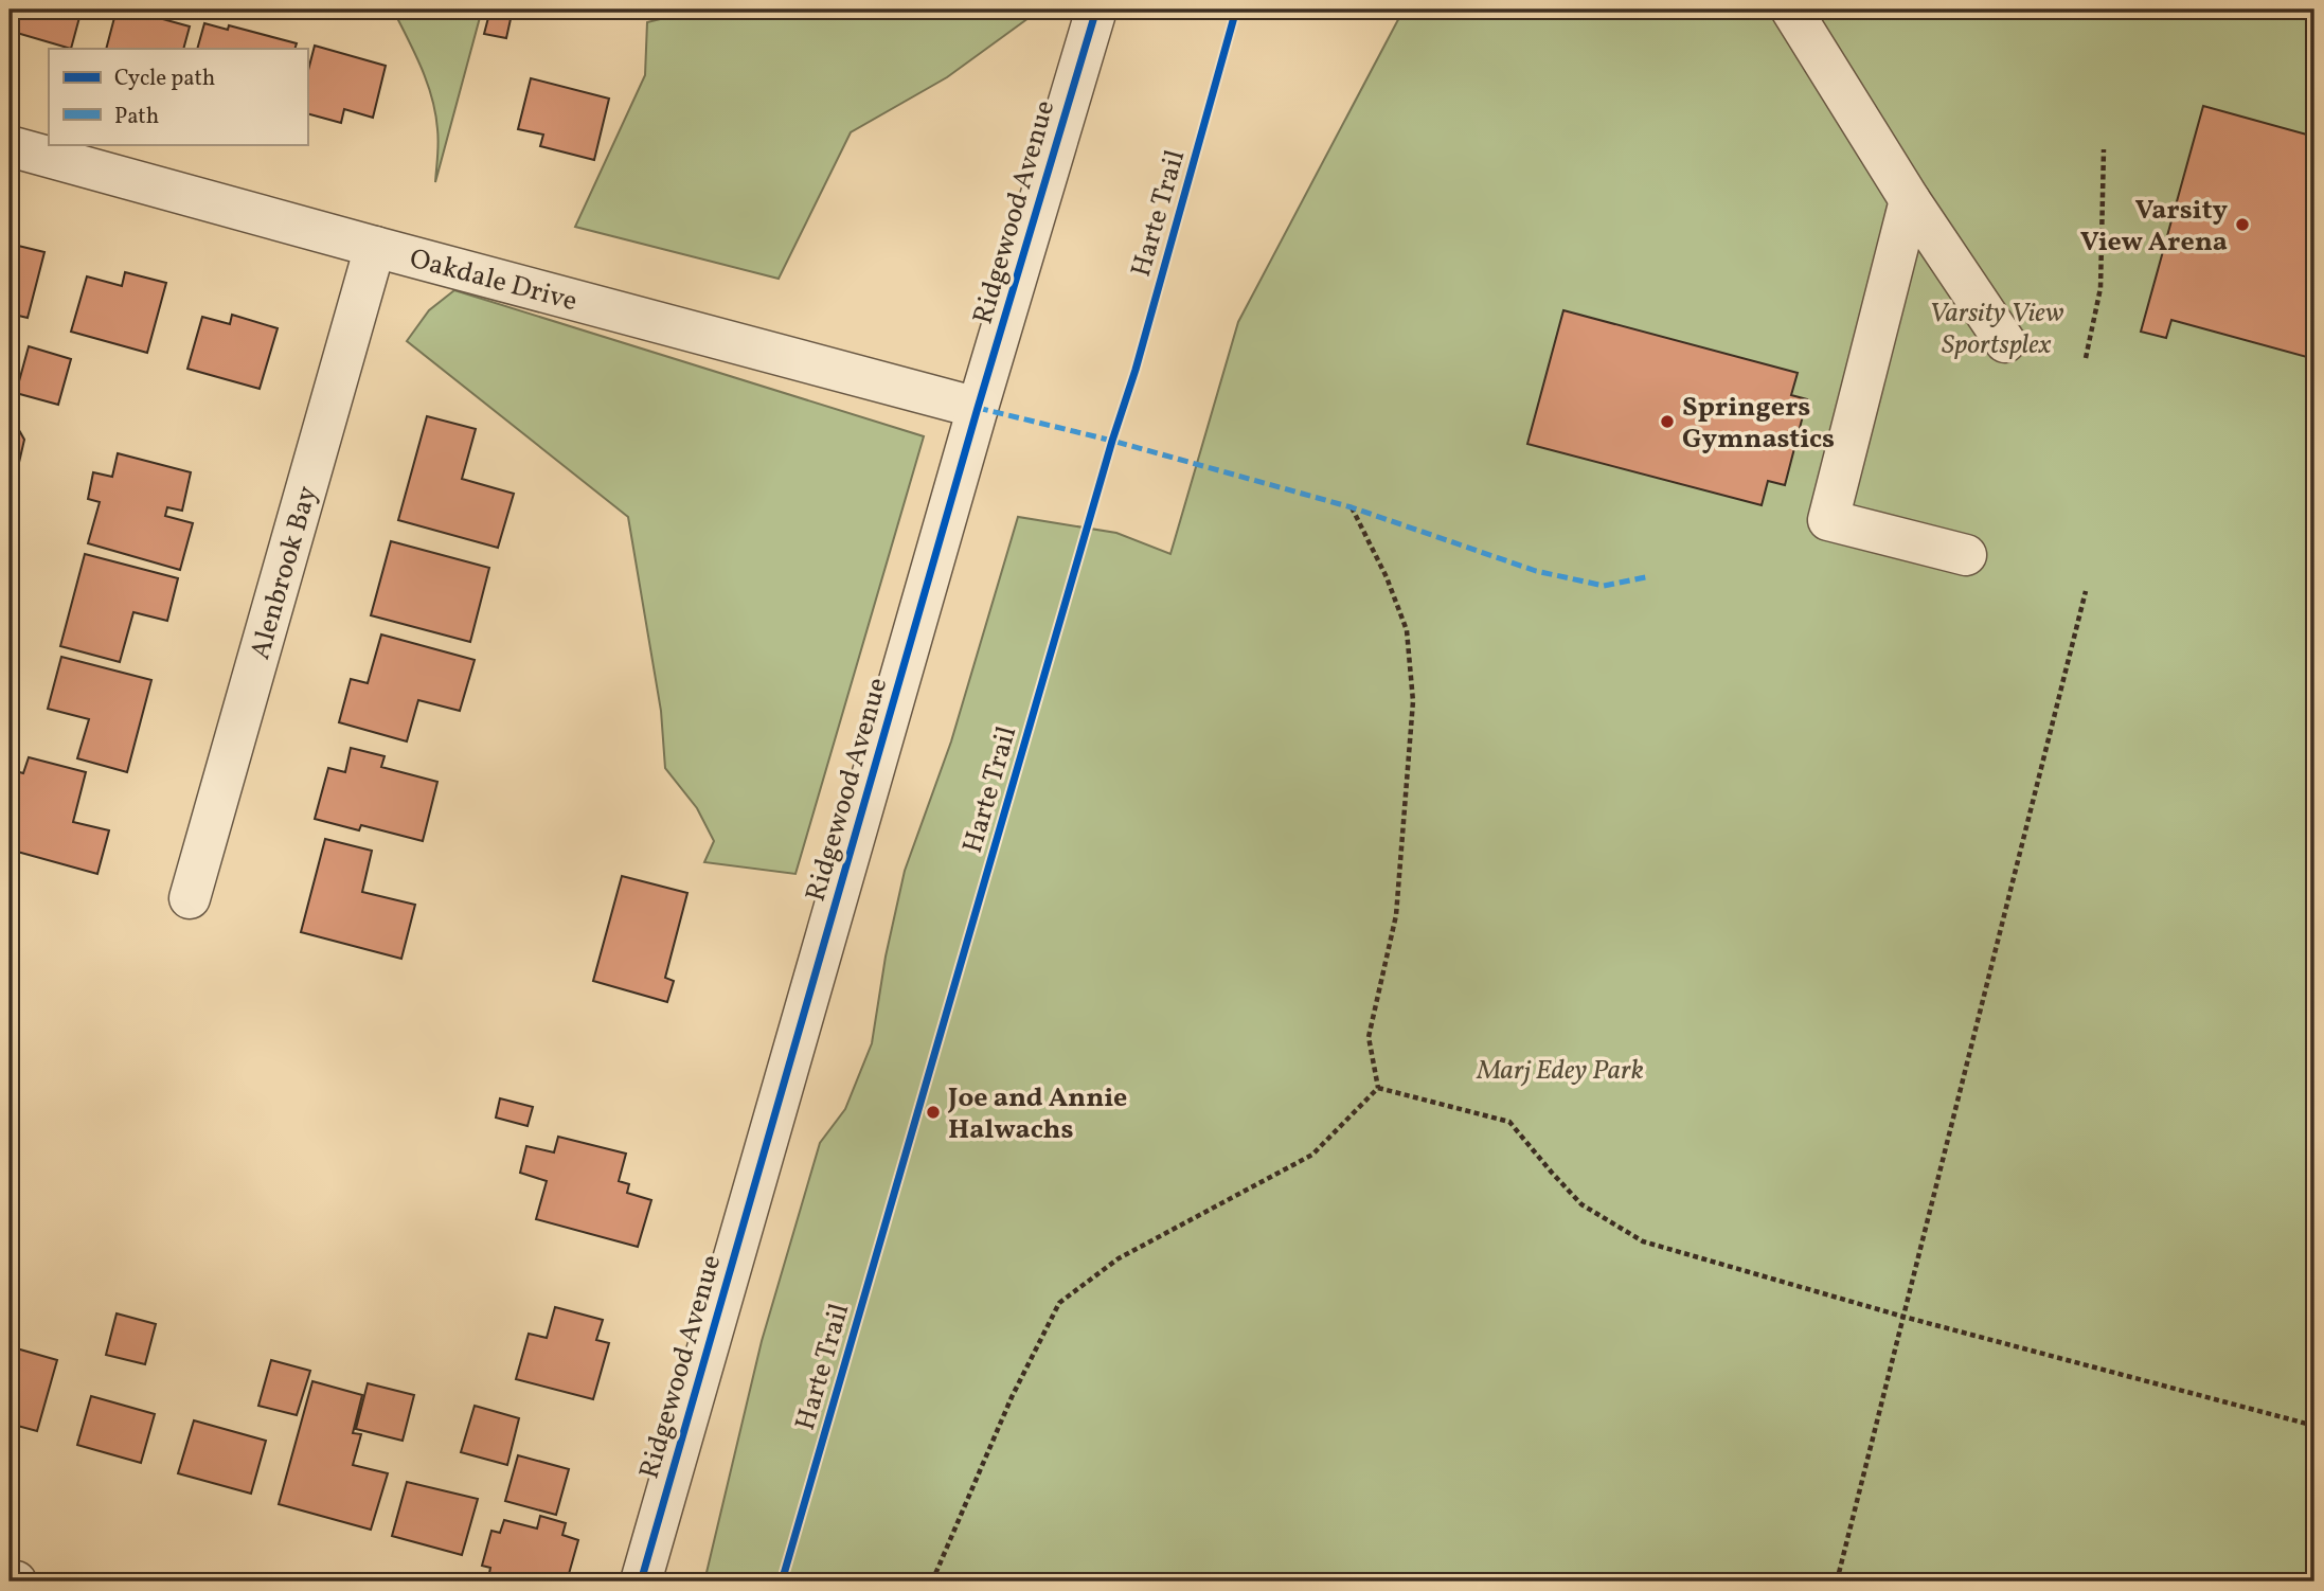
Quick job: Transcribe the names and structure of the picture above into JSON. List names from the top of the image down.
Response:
{
  "streets": {
    "street": ["Ridgewood Avenue", "Oakdale Drive", "Alenbrook Bay"],
    "cycle path": ["Harte Trail"]
  },
  "crossings": [
    ["Ridgewood Avenue", "Oakdale Drive"],
    ["Oakdale Drive", "Alenbrook Bay"]
  ],
  "parks": ["Varsity View Sportsplex", "Marj Edey Park"],
  "places": ["Varsity View Arena", "Springers Gymnastics", "Joe and Annie Halwachs"],
  "legend": ["Cycle path", "Path"]
}
